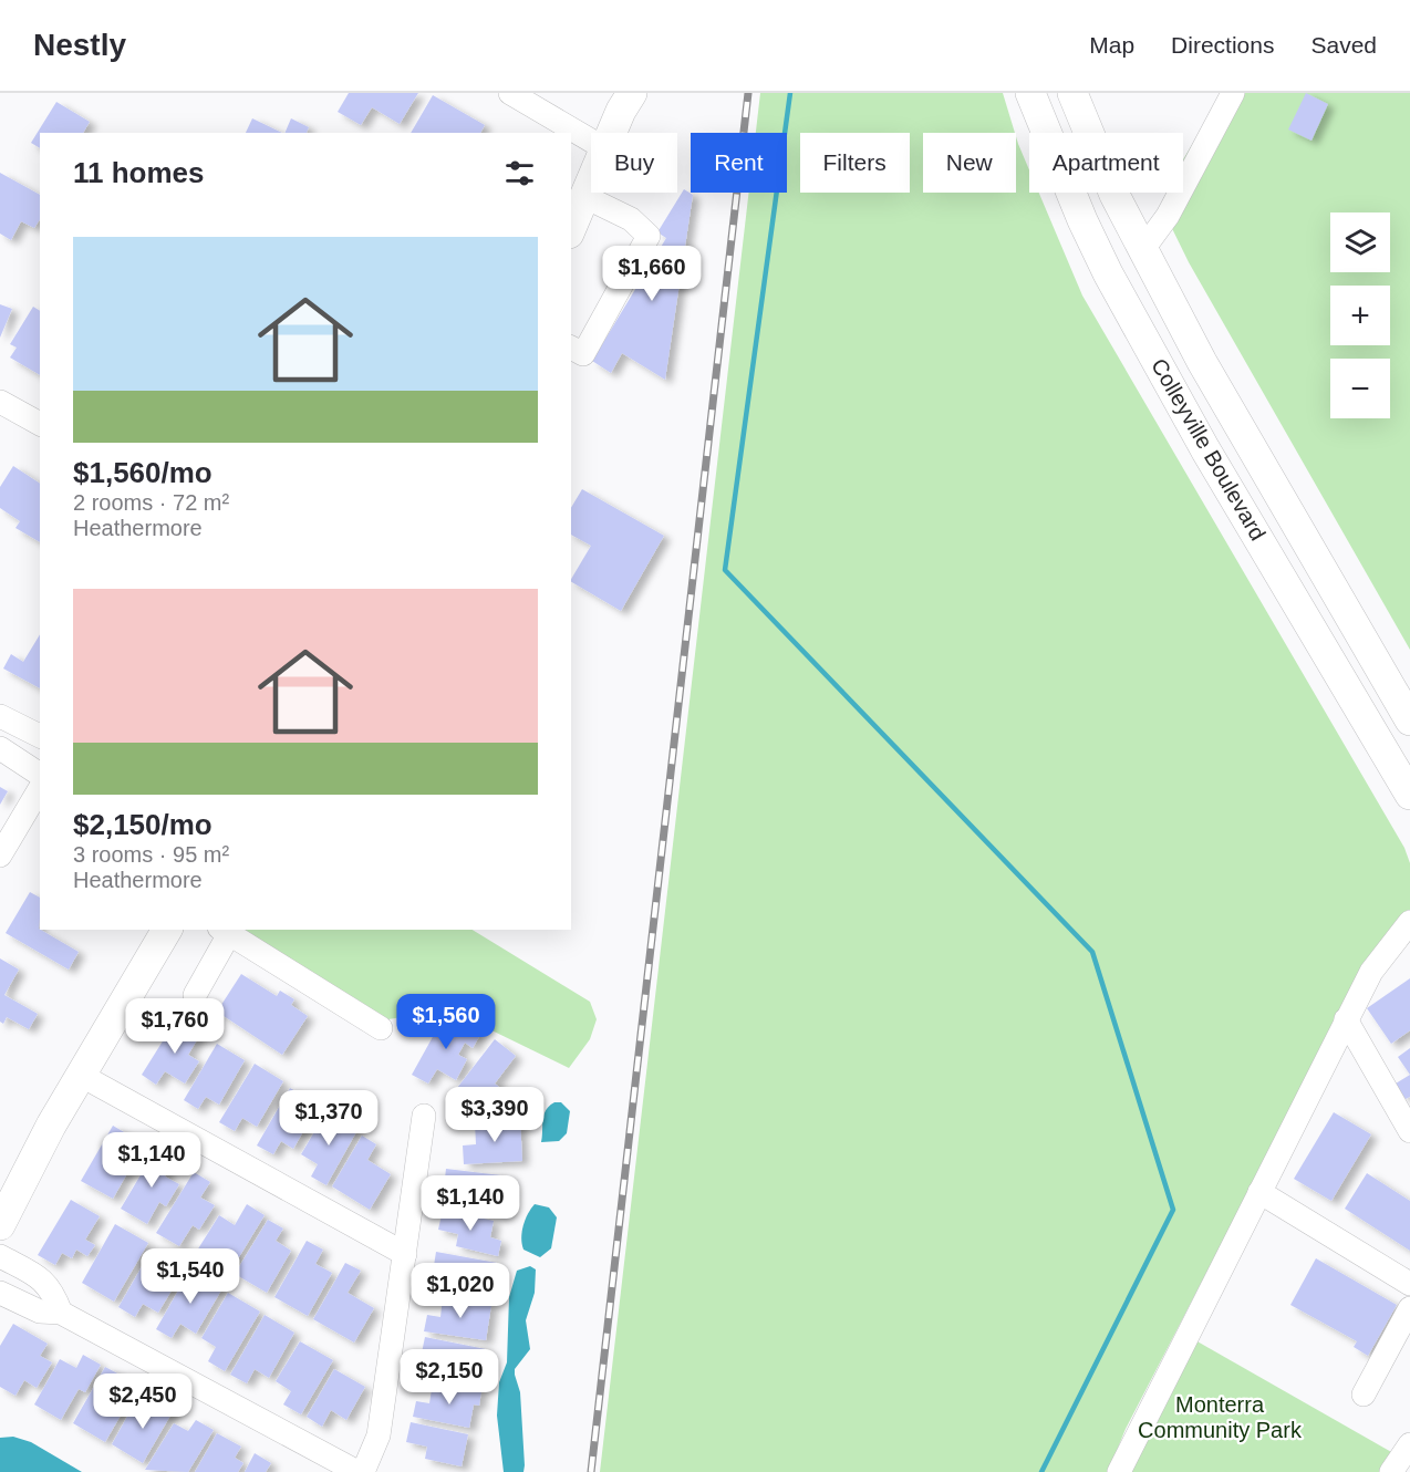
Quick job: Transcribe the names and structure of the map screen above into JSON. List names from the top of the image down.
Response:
{
  "streets": {
    "main road": ["Colleyville Boulevard"]
  },
  "parks": ["Monterra Community Park"],
  "page": {
    "header": "Nestly",
    "nav": ["Map", "Directions", "Saved"],
    "chip": [
      "Buy",
      "Rent",
      "Filters",
      "New",
      "Apartment"
    ],
    "heading": "11 homes",
    "map_buttons": ["+", "−"],
    "list": [
      {
        "name": "$1,560/mo",
        "note": "2 rooms · 72 m² · Heathermore"
      },
      {
        "name": "$2,150/mo",
        "note": "3 rooms · 95 m² · Heathermore"
      }
    ],
    "price": [
      "$1,660",
      "$1,560",
      "$1,760",
      "$3,390",
      "$1,370",
      "$1,140",
      "$1,140",
      "$1,540",
      "$1,020",
      "$2,150",
      "$2,450"
    ]
  }
}
